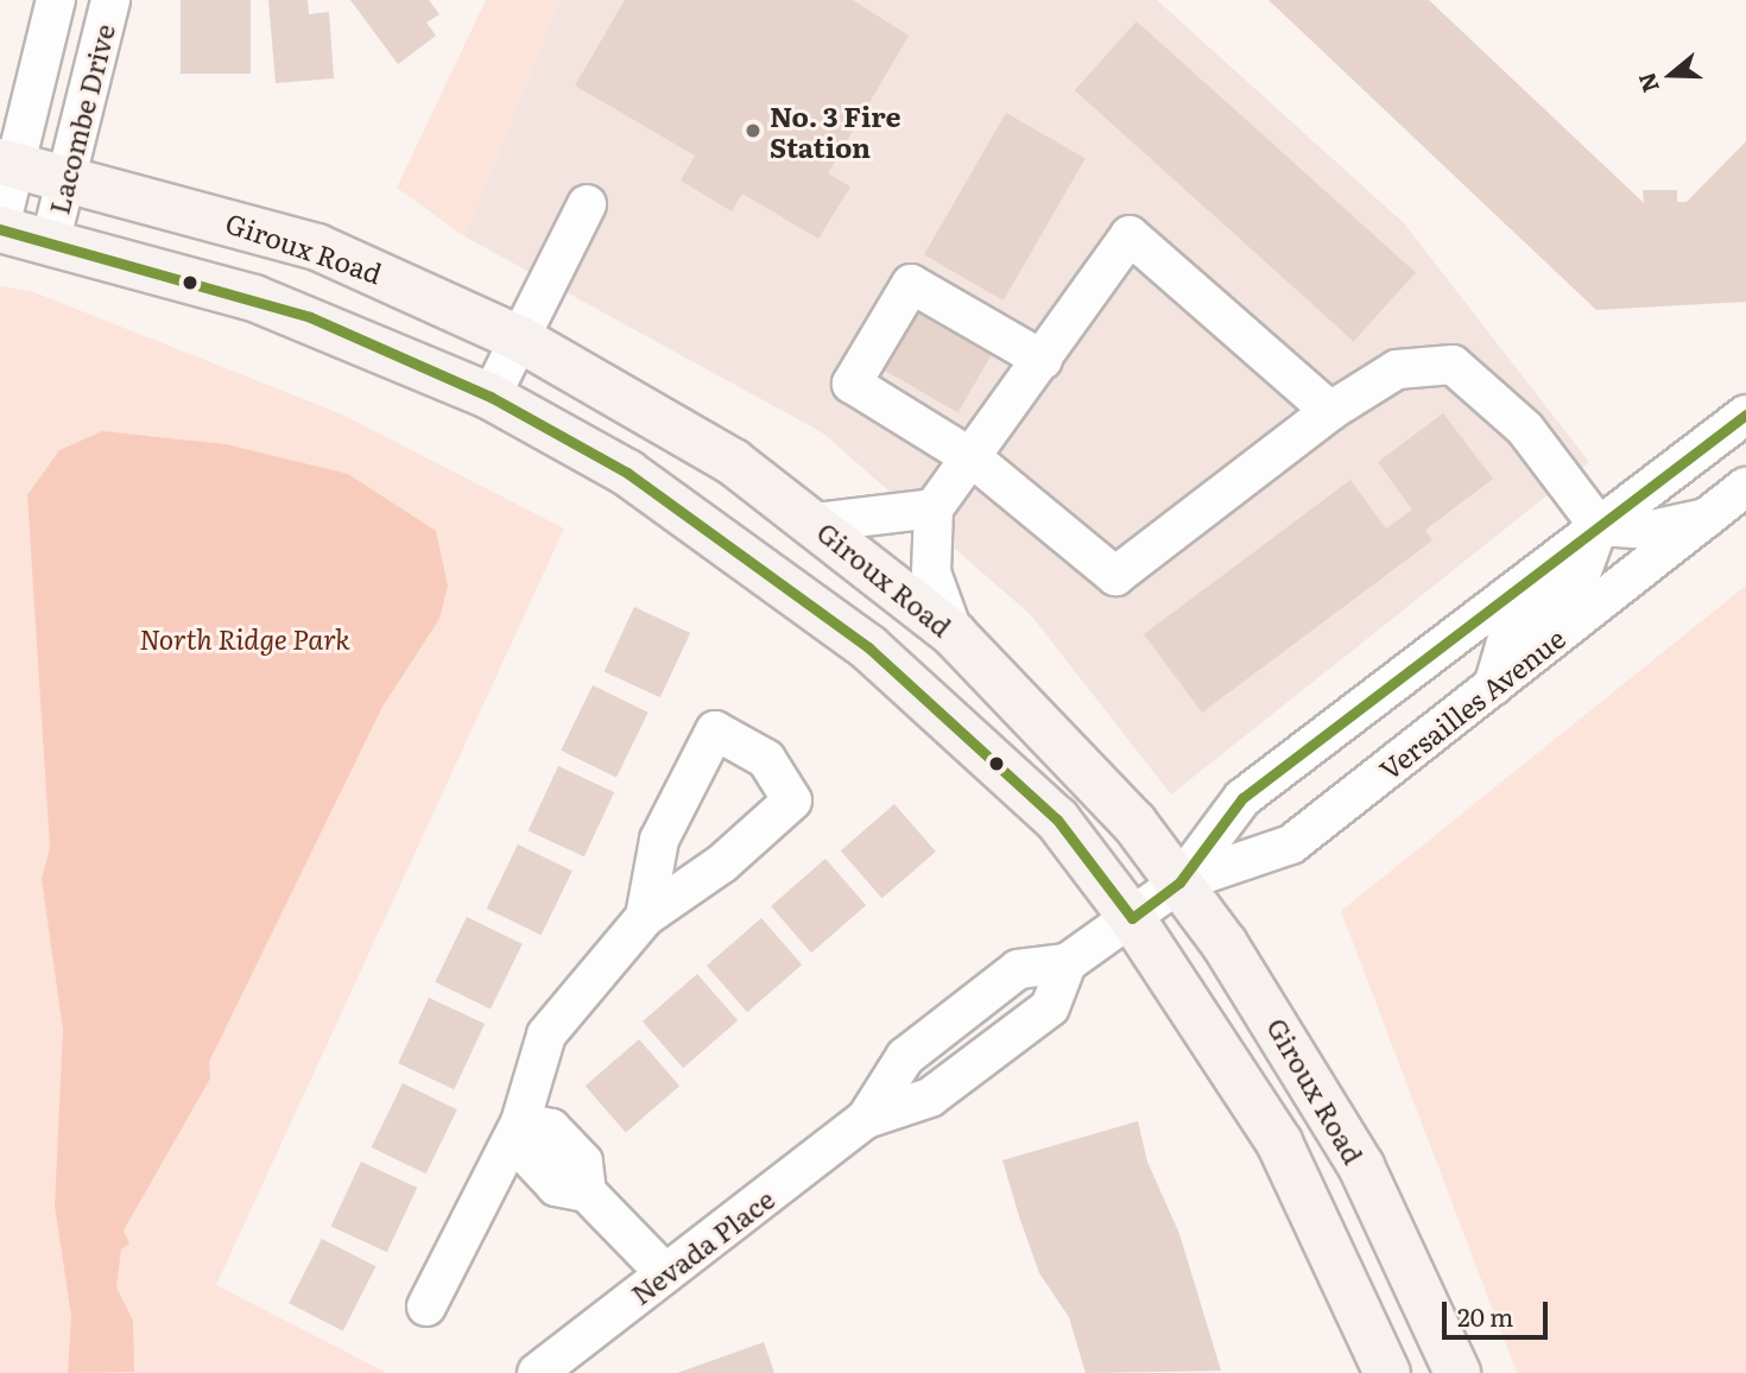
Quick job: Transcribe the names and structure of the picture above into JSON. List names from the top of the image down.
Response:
{
  "streets": {
    "main road": ["Giroux Road"],
    "street": ["Lacombe Drive", "Versailles Avenue", "Nevada Place"]
  },
  "crossings": [
    ["Lacombe Drive", "Giroux Road"],
    ["Giroux Road", "Versailles Avenue"],
    ["Versailles Avenue", "Nevada Place"]
  ],
  "parks": ["North Ridge Park"],
  "places": ["No. 3 Fire Station"],
  "scale_bar": "20 m",
  "north": "left"
}
